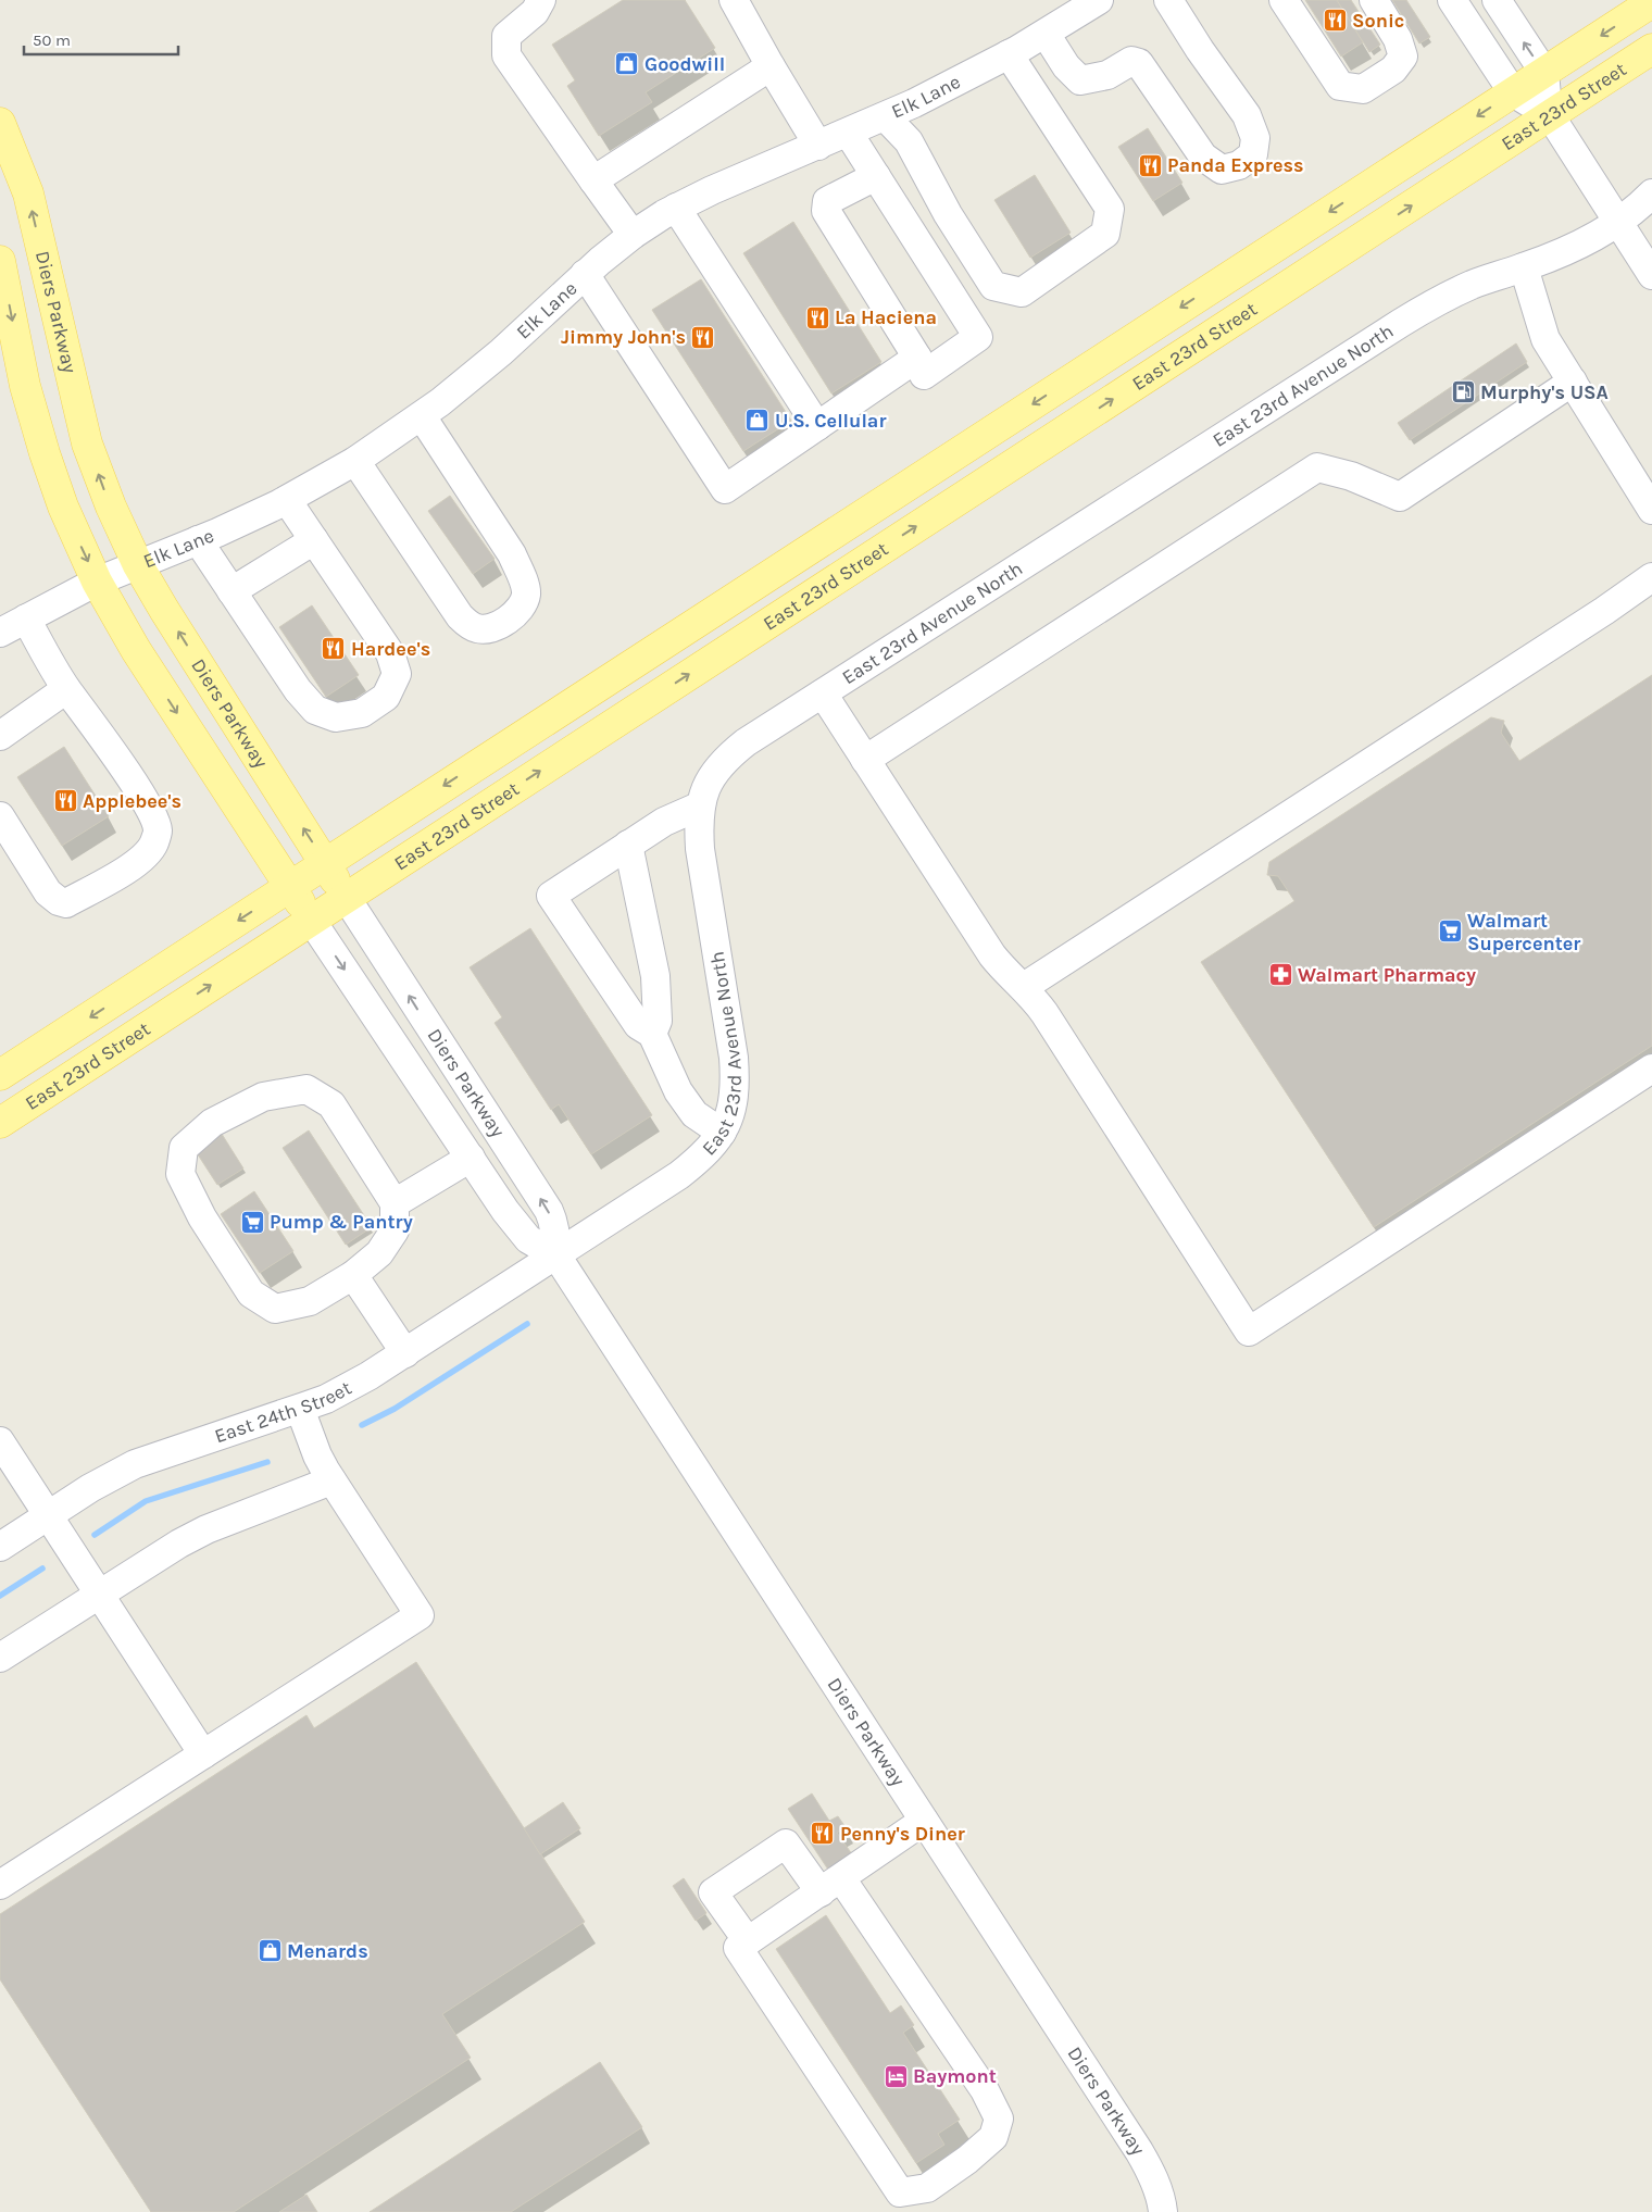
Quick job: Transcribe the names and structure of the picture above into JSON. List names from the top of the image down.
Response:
{
  "streets": {
    "main road": ["East 23rd Street", "Diers Parkway"],
    "street": ["Elk Lane", "East 23rd Avenue North", "East 24th Street"]
  },
  "crossings": [
    ["Elk Lane", "Diers Parkway"],
    ["East 23rd Street", "Diers Parkway"],
    ["Diers Parkway", "East 23rd Avenue North"],
    ["Diers Parkway", "East 24th Street"],
    ["East 23rd Avenue North", "East 24th Street"]
  ],
  "places": {
    "restaurant": [
      "Sonic",
      "Panda Express",
      "La Haciena",
      "Jimmy John's",
      "Hardee's",
      "Applebee's",
      "Penny's Diner"
    ],
    "shop": ["Goodwill", "U.S. Cellular", "Menards"],
    "fuel station": ["Murphy's USA"],
    "supermarket": ["Walmart Supercenter", "Pump & Pantry"],
    "pharmacy": ["Walmart Pharmacy"],
    "hotel": ["Baymont"]
  },
  "scale_bar": "50 m"
}
